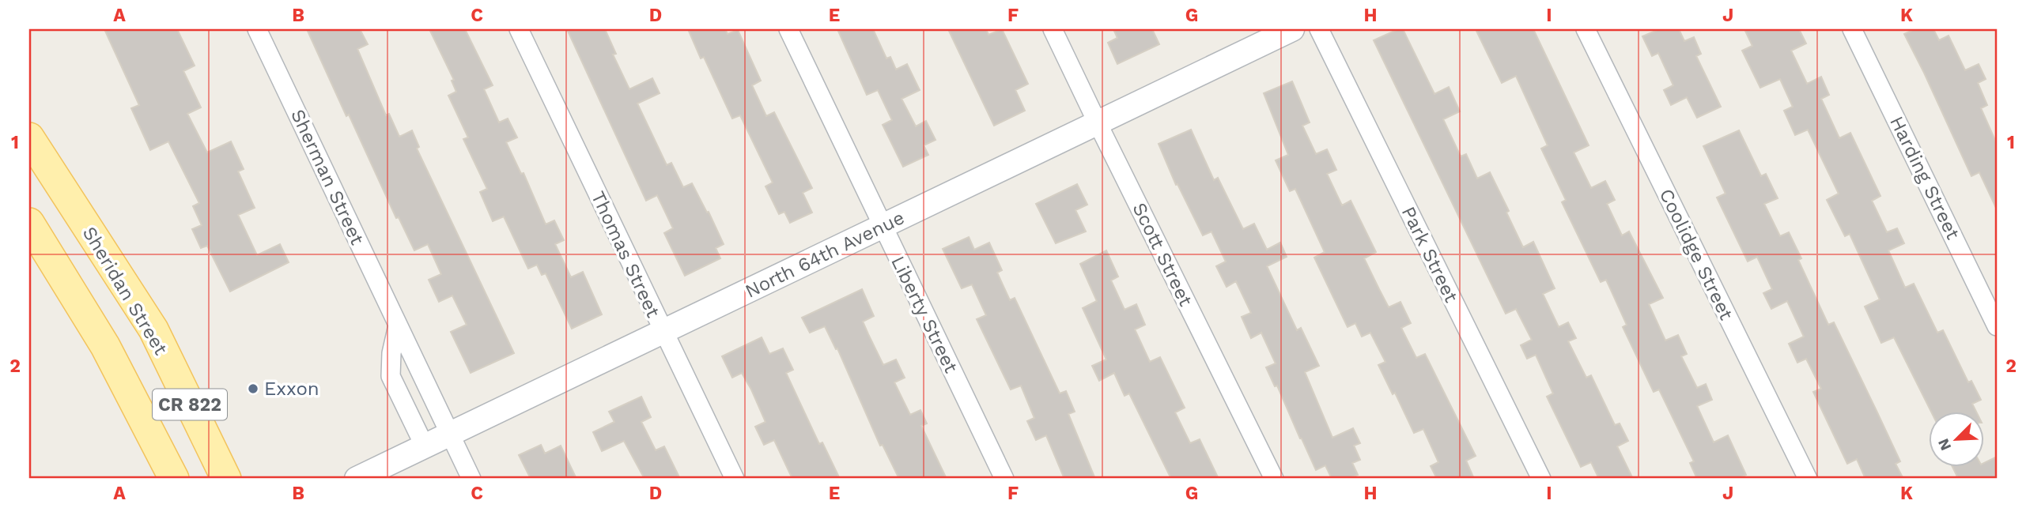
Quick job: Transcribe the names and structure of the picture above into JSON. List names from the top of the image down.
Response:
{
  "streets": {
    "main road": ["Sheridan Street", "CR 822"],
    "street": [
      "Sherman Street",
      "Harding Street",
      "Thomas Street",
      "North 64th Avenue",
      "Scott Street",
      "Park Street",
      "Coolidge Street",
      "Liberty Street"
    ]
  },
  "crossings": [
    ["Sherman Street", "North 64th Avenue"],
    ["Thomas Street", "North 64th Avenue"],
    ["North 64th Avenue", "Scott Street"],
    ["North 64th Avenue", "Liberty Street"]
  ],
  "places": ["Exxon"],
  "north": "bottom left",
  "grid": {
    "columns": [
      "A",
      "B",
      "C",
      "D",
      "E",
      "F",
      "G",
      "H",
      "I",
      "J",
      "K"
    ],
    "rows": ["1", "2"]
  }
}
